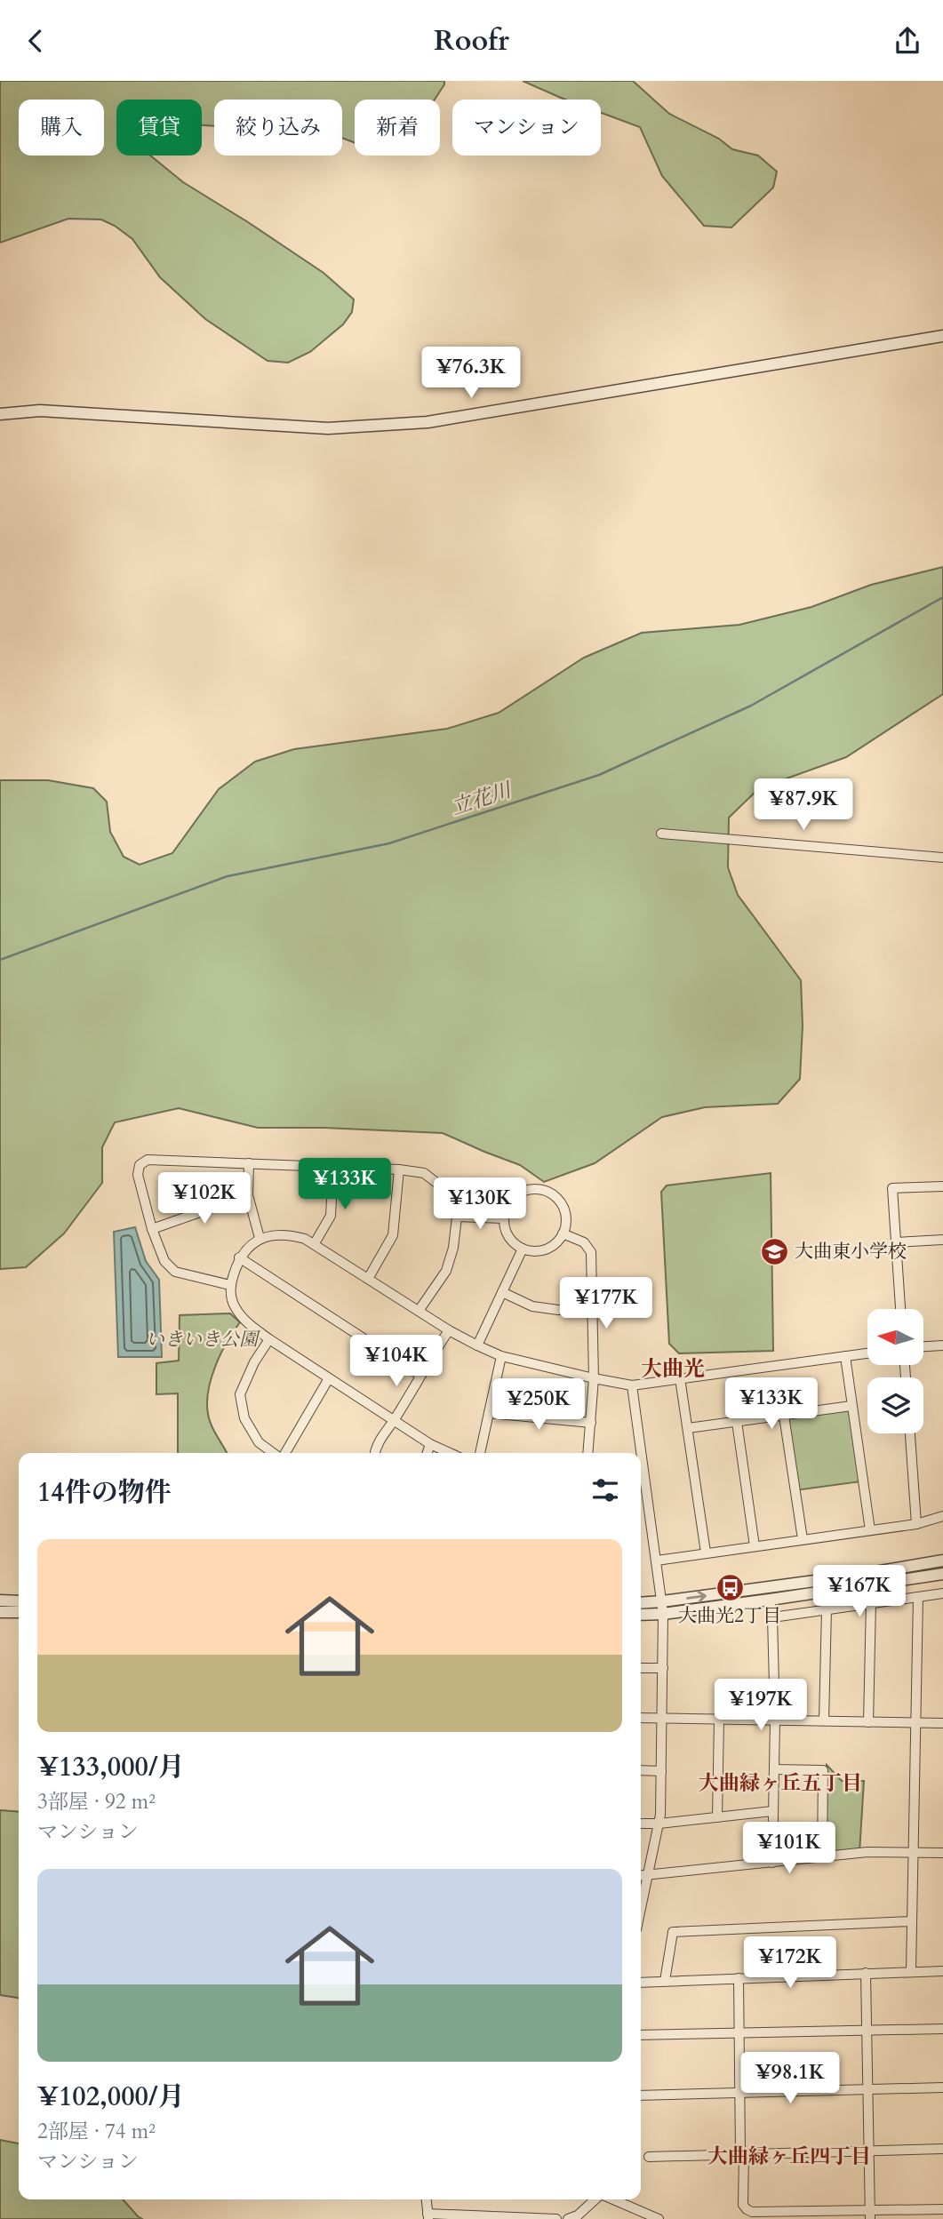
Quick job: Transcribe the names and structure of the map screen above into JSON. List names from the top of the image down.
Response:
{
  "districts": ["大曲光", "大曲緑ヶ丘五丁目", "大曲緑ヶ丘四丁目"],
  "water": ["立花川"],
  "parks": ["いきいき公園"],
  "places": {
    "school or university": ["大曲東小学校"],
    "bus stop": ["大曲光2丁目"]
  },
  "north": "left",
  "page": {
    "header": "Roofr",
    "chip": [
      "購入",
      "賃貸",
      "絞り込み",
      "新着",
      "マンション"
    ],
    "price": [
      "¥76.3K",
      "¥87.9K",
      "¥133K",
      "¥102K",
      "¥130K",
      "¥177K",
      "¥104K",
      "¥133K",
      "¥250K",
      "¥167K",
      "¥197K",
      "¥101K",
      "¥172K",
      "¥98.1K"
    ],
    "heading": "14件の物件",
    "list": [
      {
        "name": "¥133,000/月",
        "note": "3部屋 · 92 m² · マンション"
      },
      {
        "name": "¥102,000/月",
        "note": "2部屋 · 74 m² · マンション"
      }
    ]
  }
}
